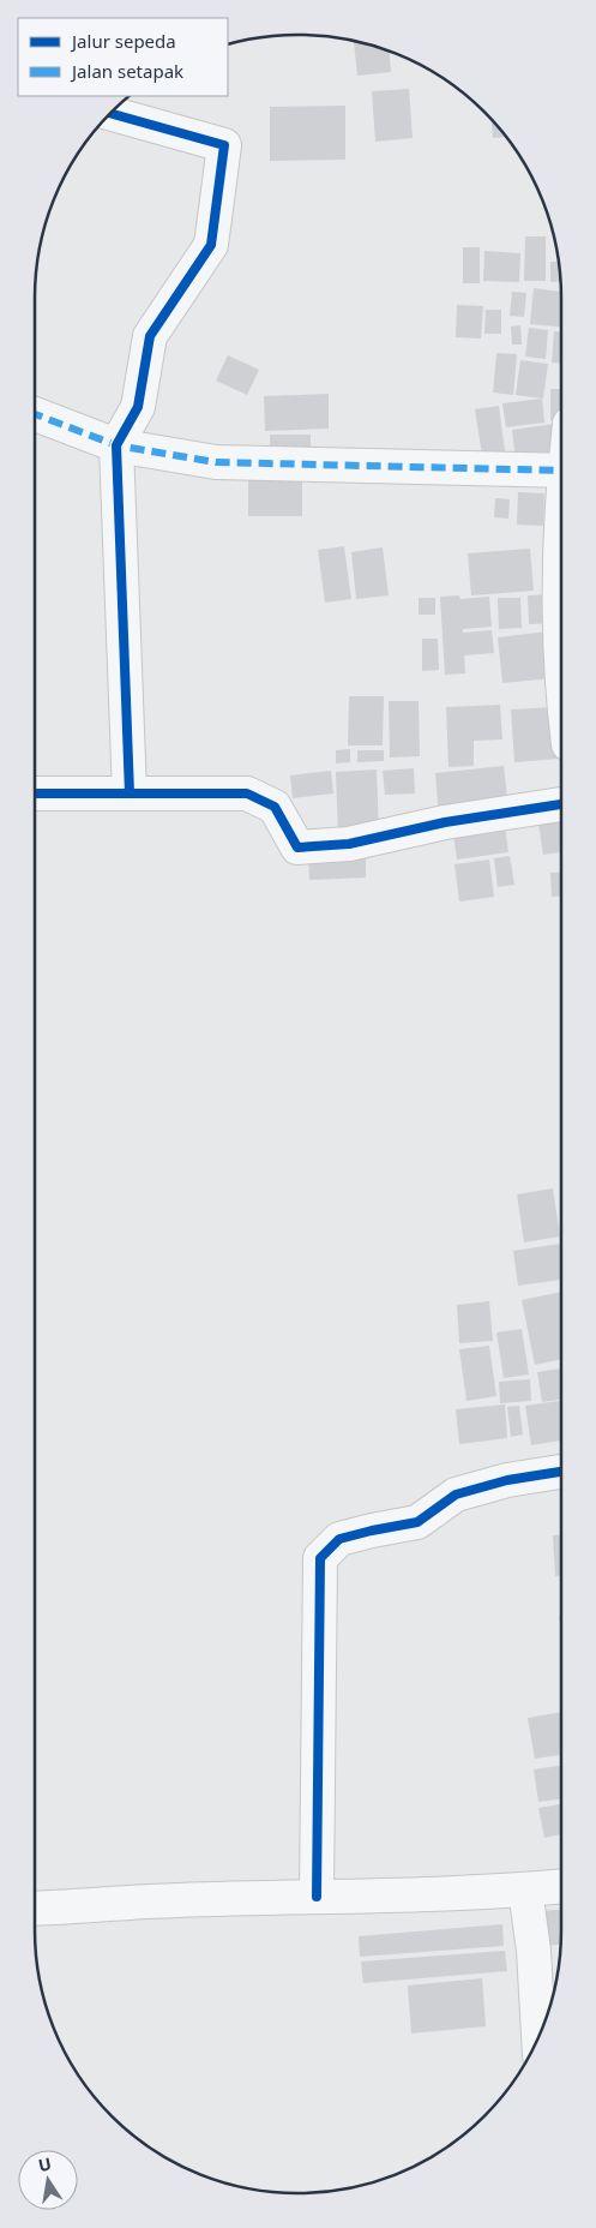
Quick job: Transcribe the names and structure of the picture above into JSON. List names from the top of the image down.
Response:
{
  "legend": ["Jalur sepeda", "Jalan setapak"],
  "north": "top"
}
